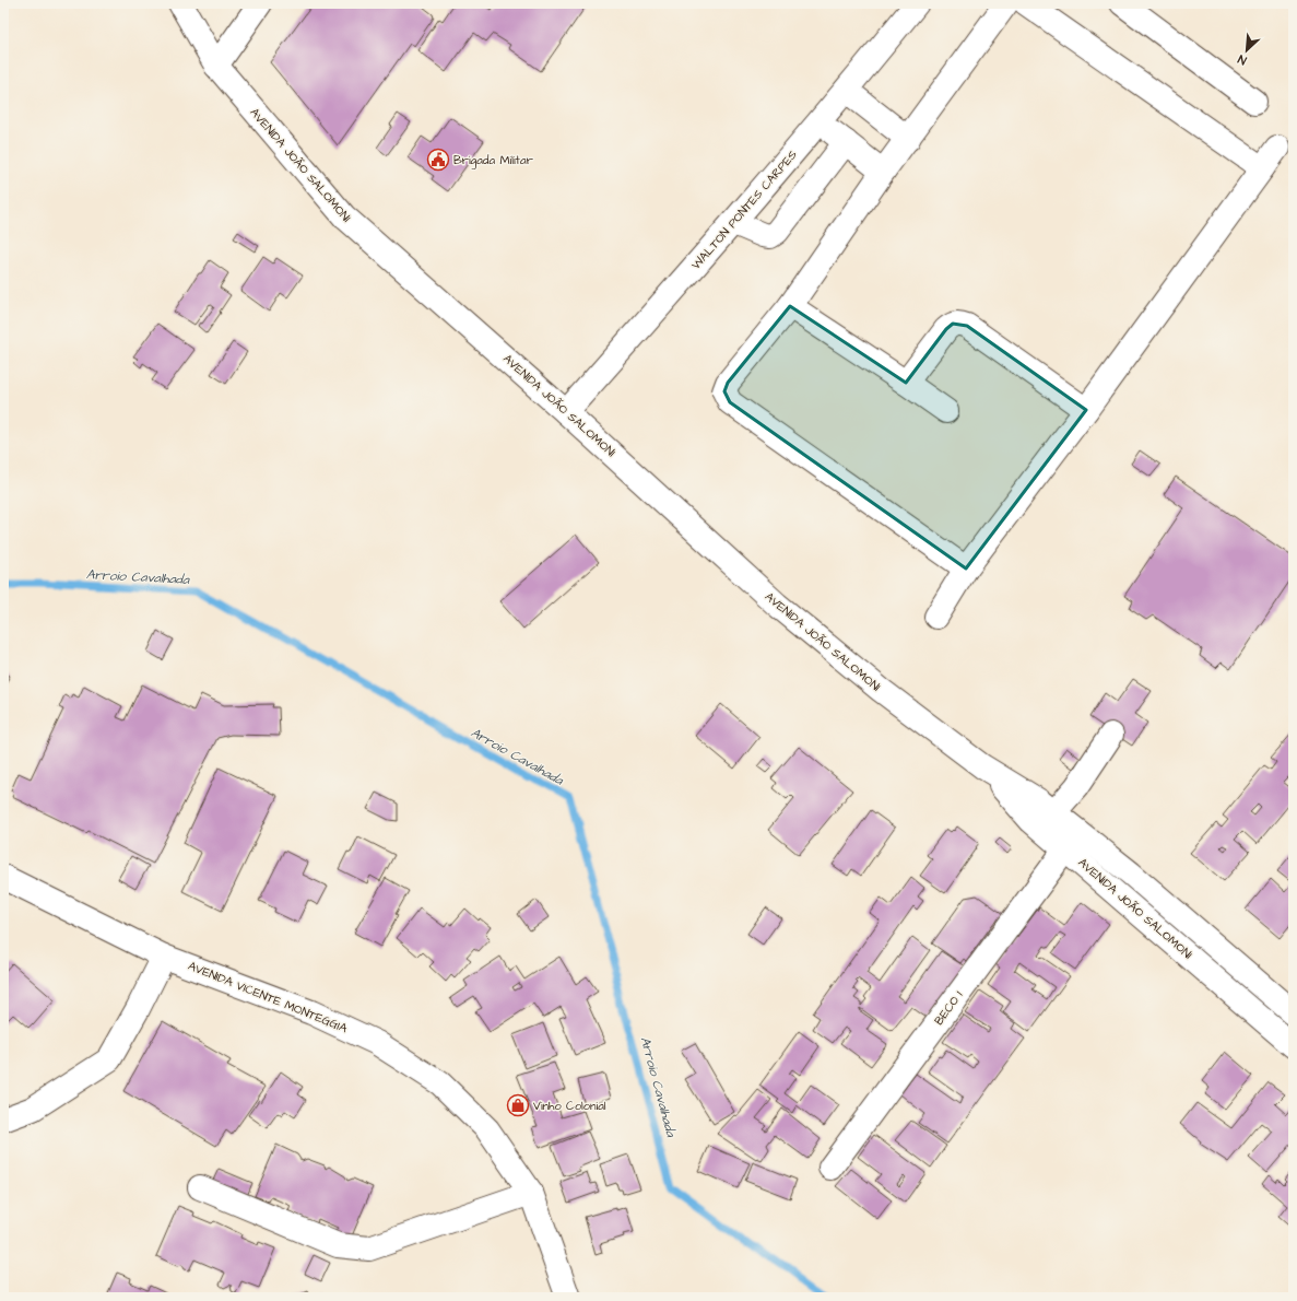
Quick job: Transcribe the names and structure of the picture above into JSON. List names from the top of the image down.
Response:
{
  "streets": {
    "street": [
      "AVENIDA JOÃO SALOMONI",
      "WALTON PONTES CARPES",
      "AVENIDA VICENTE MONTEGGIA",
      "BECO 1"
    ]
  },
  "crossings": [
    ["AVENIDA JOÃO SALOMONI", "WALTON PONTES CARPES"],
    ["AVENIDA JOÃO SALOMONI", "BECO 1"]
  ],
  "water": ["Arroio Cavalhada"],
  "places": {
    "public building": ["Brigada Militar"],
    "shop": ["Vinho Colonial"]
  },
  "north": "bottom left"
}
